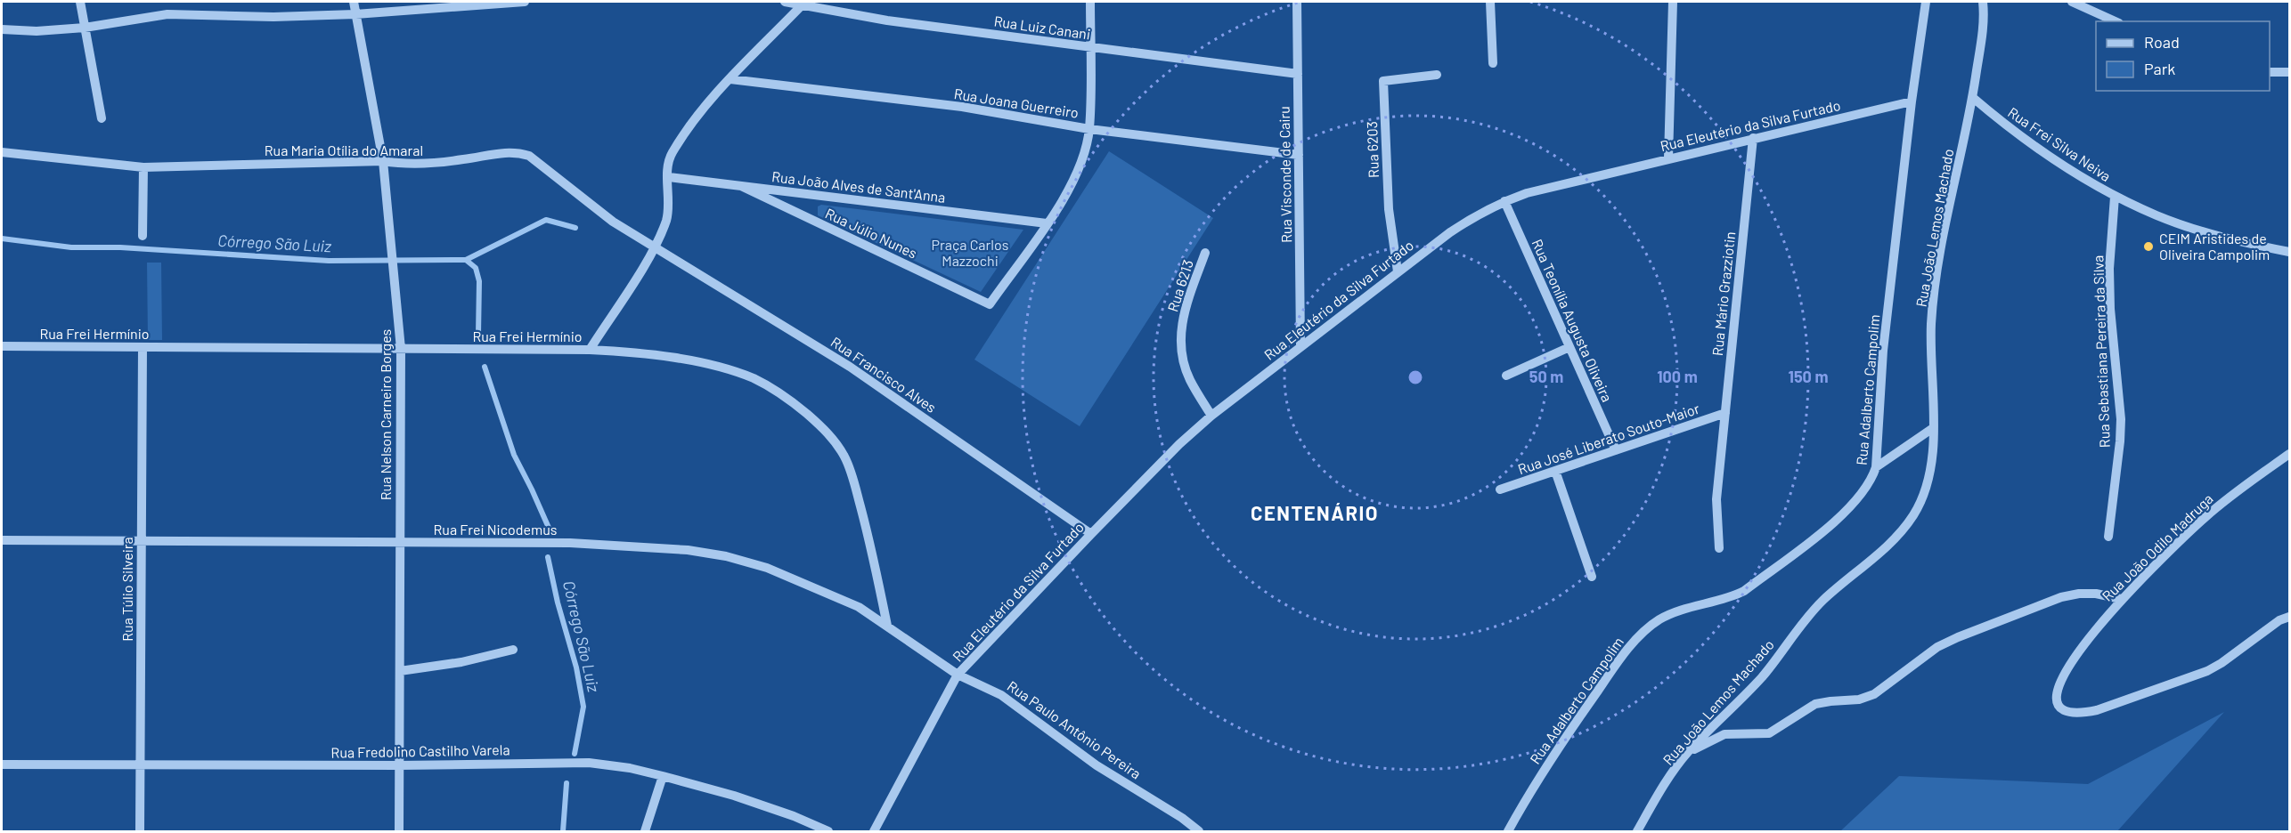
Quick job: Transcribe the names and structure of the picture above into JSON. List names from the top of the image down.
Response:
{
  "streets": {
    "street": [
      "Rua Luiz Canani",
      "Rua Joana Guerreiro",
      "Rua Eleutério da Silva Furtado",
      "Rua Frei Silva Neiva",
      "Rua 6203",
      "Rua Maria Otília do Amaral",
      "Rua Visconde de Cairu",
      "Rua João Alves de Sant'Anna",
      "Rua João Lemos Machado",
      "Rua Júlio Nunes",
      "Rua 6213",
      "Rua Mário Grazziotin",
      "Rua Teonília Augusta Oliveira",
      "Rua Frei Hermínio",
      "Rua Sebastiana Pereira da Silva",
      "Rua Francisco Alves",
      "Rua Adalberto Campolim",
      "Rua Nelson Carneiro Borges",
      "Rua José Liberato Souto-Maior",
      "Rua Frei Nicodemus",
      "Rua João Odilo Madruga",
      "Rua Túlio Silveira",
      "Rua Paulo Antônio Pereira",
      "Rua Fredolino Castilho Varela"
    ]
  },
  "crossings": [
    ["Rua Luiz Canani", "Rua Visconde de Cairu"],
    ["Rua Joana Guerreiro", "Rua Visconde de Cairu"],
    ["Rua Eleutério da Silva Furtado", "Rua 6203"],
    ["Rua Eleutério da Silva Furtado", "Rua Visconde de Cairu"],
    ["Rua Eleutério da Silva Furtado", "Rua 6213"],
    ["Rua Eleutério da Silva Furtado", "Rua Mário Grazziotin"],
    ["Rua Eleutério da Silva Furtado", "Rua Teonília Augusta Oliveira"],
    ["Rua Eleutério da Silva Furtado", "Rua Francisco Alves"],
    ["Rua Eleutério da Silva Furtado", "Rua Adalberto Campolim"],
    ["Rua Eleutério da Silva Furtado", "Rua Frei Nicodemus"],
    ["Rua Eleutério da Silva Furtado", "Rua Paulo Antônio Pereira"],
    ["Rua Frei Silva Neiva", "Rua João Lemos Machado"],
    ["Rua Frei Silva Neiva", "Rua Sebastiana Pereira da Silva"],
    ["Rua Maria Otília do Amaral", "Rua Francisco Alves"],
    ["Rua Maria Otília do Amaral", "Rua Nelson Carneiro Borges"],
    ["Rua João Alves de Sant'Anna", "Rua Júlio Nunes"],
    ["Rua Mário Grazziotin", "Rua José Liberato Souto-Maior"],
    ["Rua Teonília Augusta Oliveira", "Rua José Liberato Souto-Maior"],
    ["Rua Frei Hermínio", "Rua Nelson Carneiro Borges"],
    ["Rua Frei Hermínio", "Rua Frei Nicodemus"],
    ["Rua Frei Hermínio", "Rua Túlio Silveira"],
    ["Rua Nelson Carneiro Borges", "Rua Frei Nicodemus"],
    ["Rua Nelson Carneiro Borges", "Rua Fredolino Castilho Varela"],
    ["Rua Frei Nicodemus", "Rua Túlio Silveira"],
    ["Rua Frei Nicodemus", "Rua Paulo Antônio Pereira"],
    ["Rua Túlio Silveira", "Rua Fredolino Castilho Varela"]
  ],
  "districts": ["CENTENÁRIO"],
  "water": ["Córrego São Luiz"],
  "parks": ["Praça Carlos Mazzochi"],
  "places": ["CEIM Aristides de Oliveira Campolim"],
  "legend": ["Road", "Park"],
  "rings": ["50 m", "100 m", "150 m"]
}
